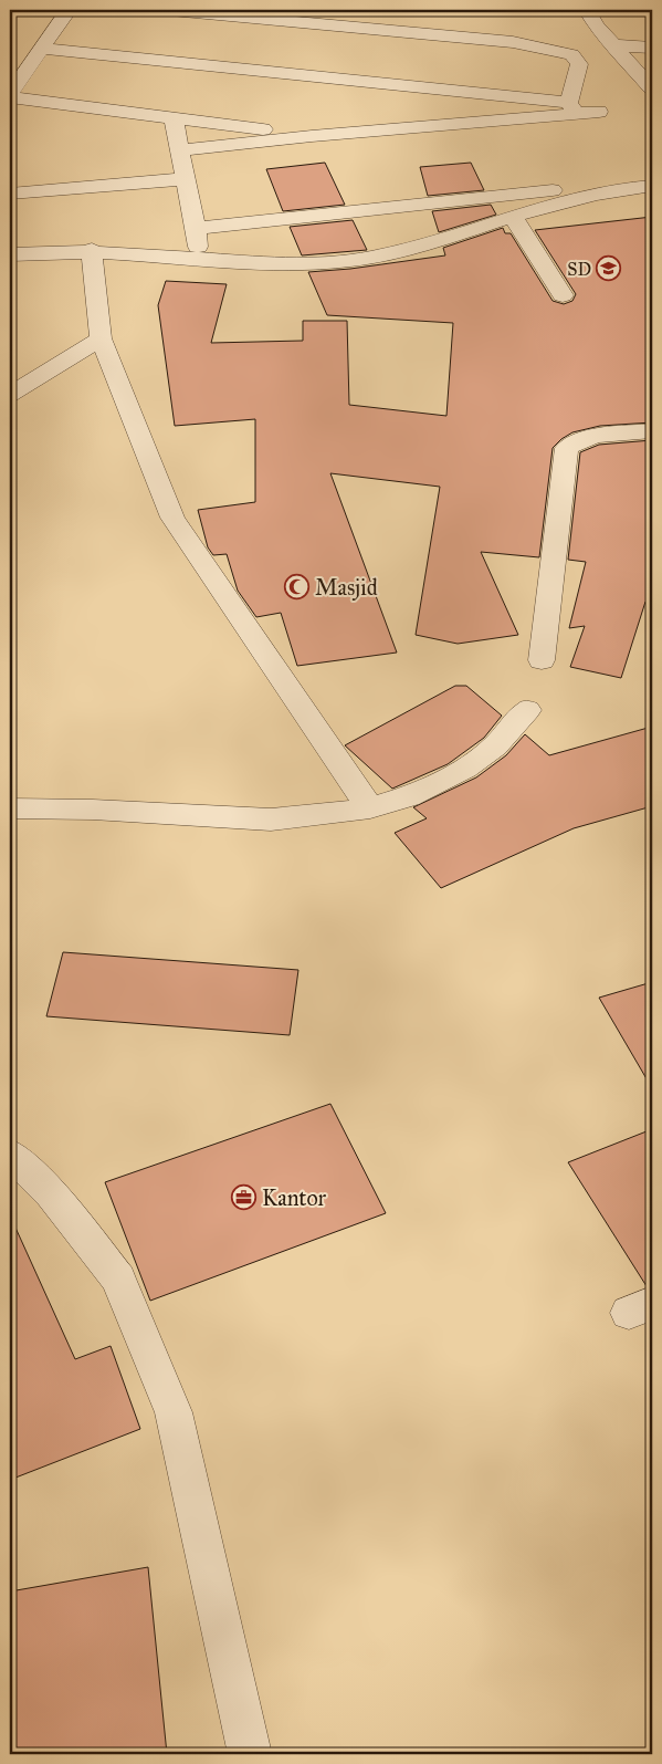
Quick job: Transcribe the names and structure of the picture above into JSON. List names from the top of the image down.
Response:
{
  "places": {
    "school or university": ["SD"],
    "mosque": ["Masjid"],
    "office": ["Kantor"]
  }
}
